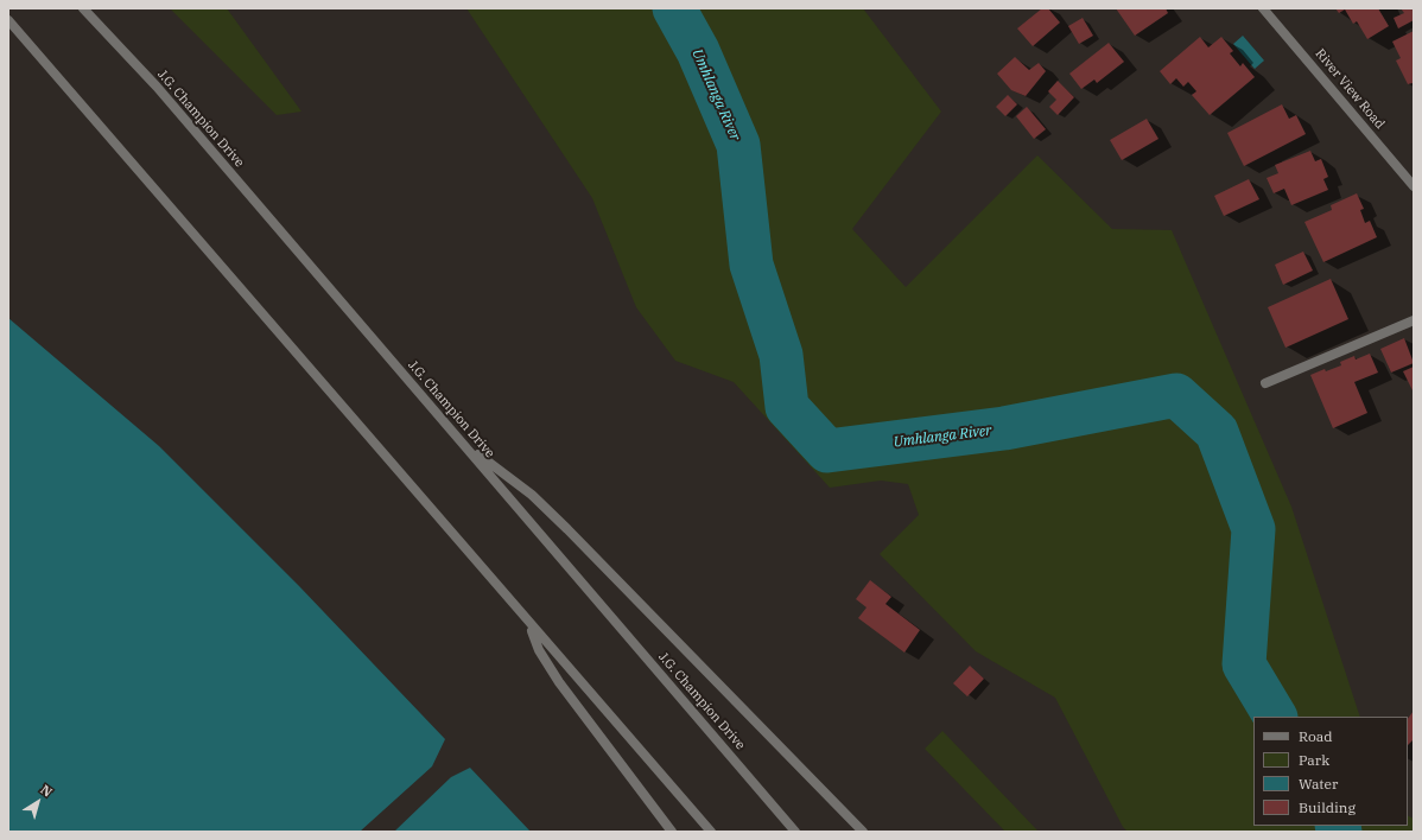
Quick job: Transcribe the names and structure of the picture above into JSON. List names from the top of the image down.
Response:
{
  "streets": {
    "street": ["River View Road", "J.G. Champion Drive"]
  },
  "water": ["Umhlanga River"],
  "legend": [
    "Road",
    "Park",
    "Water",
    "Building"
  ],
  "north": "top right"
}
